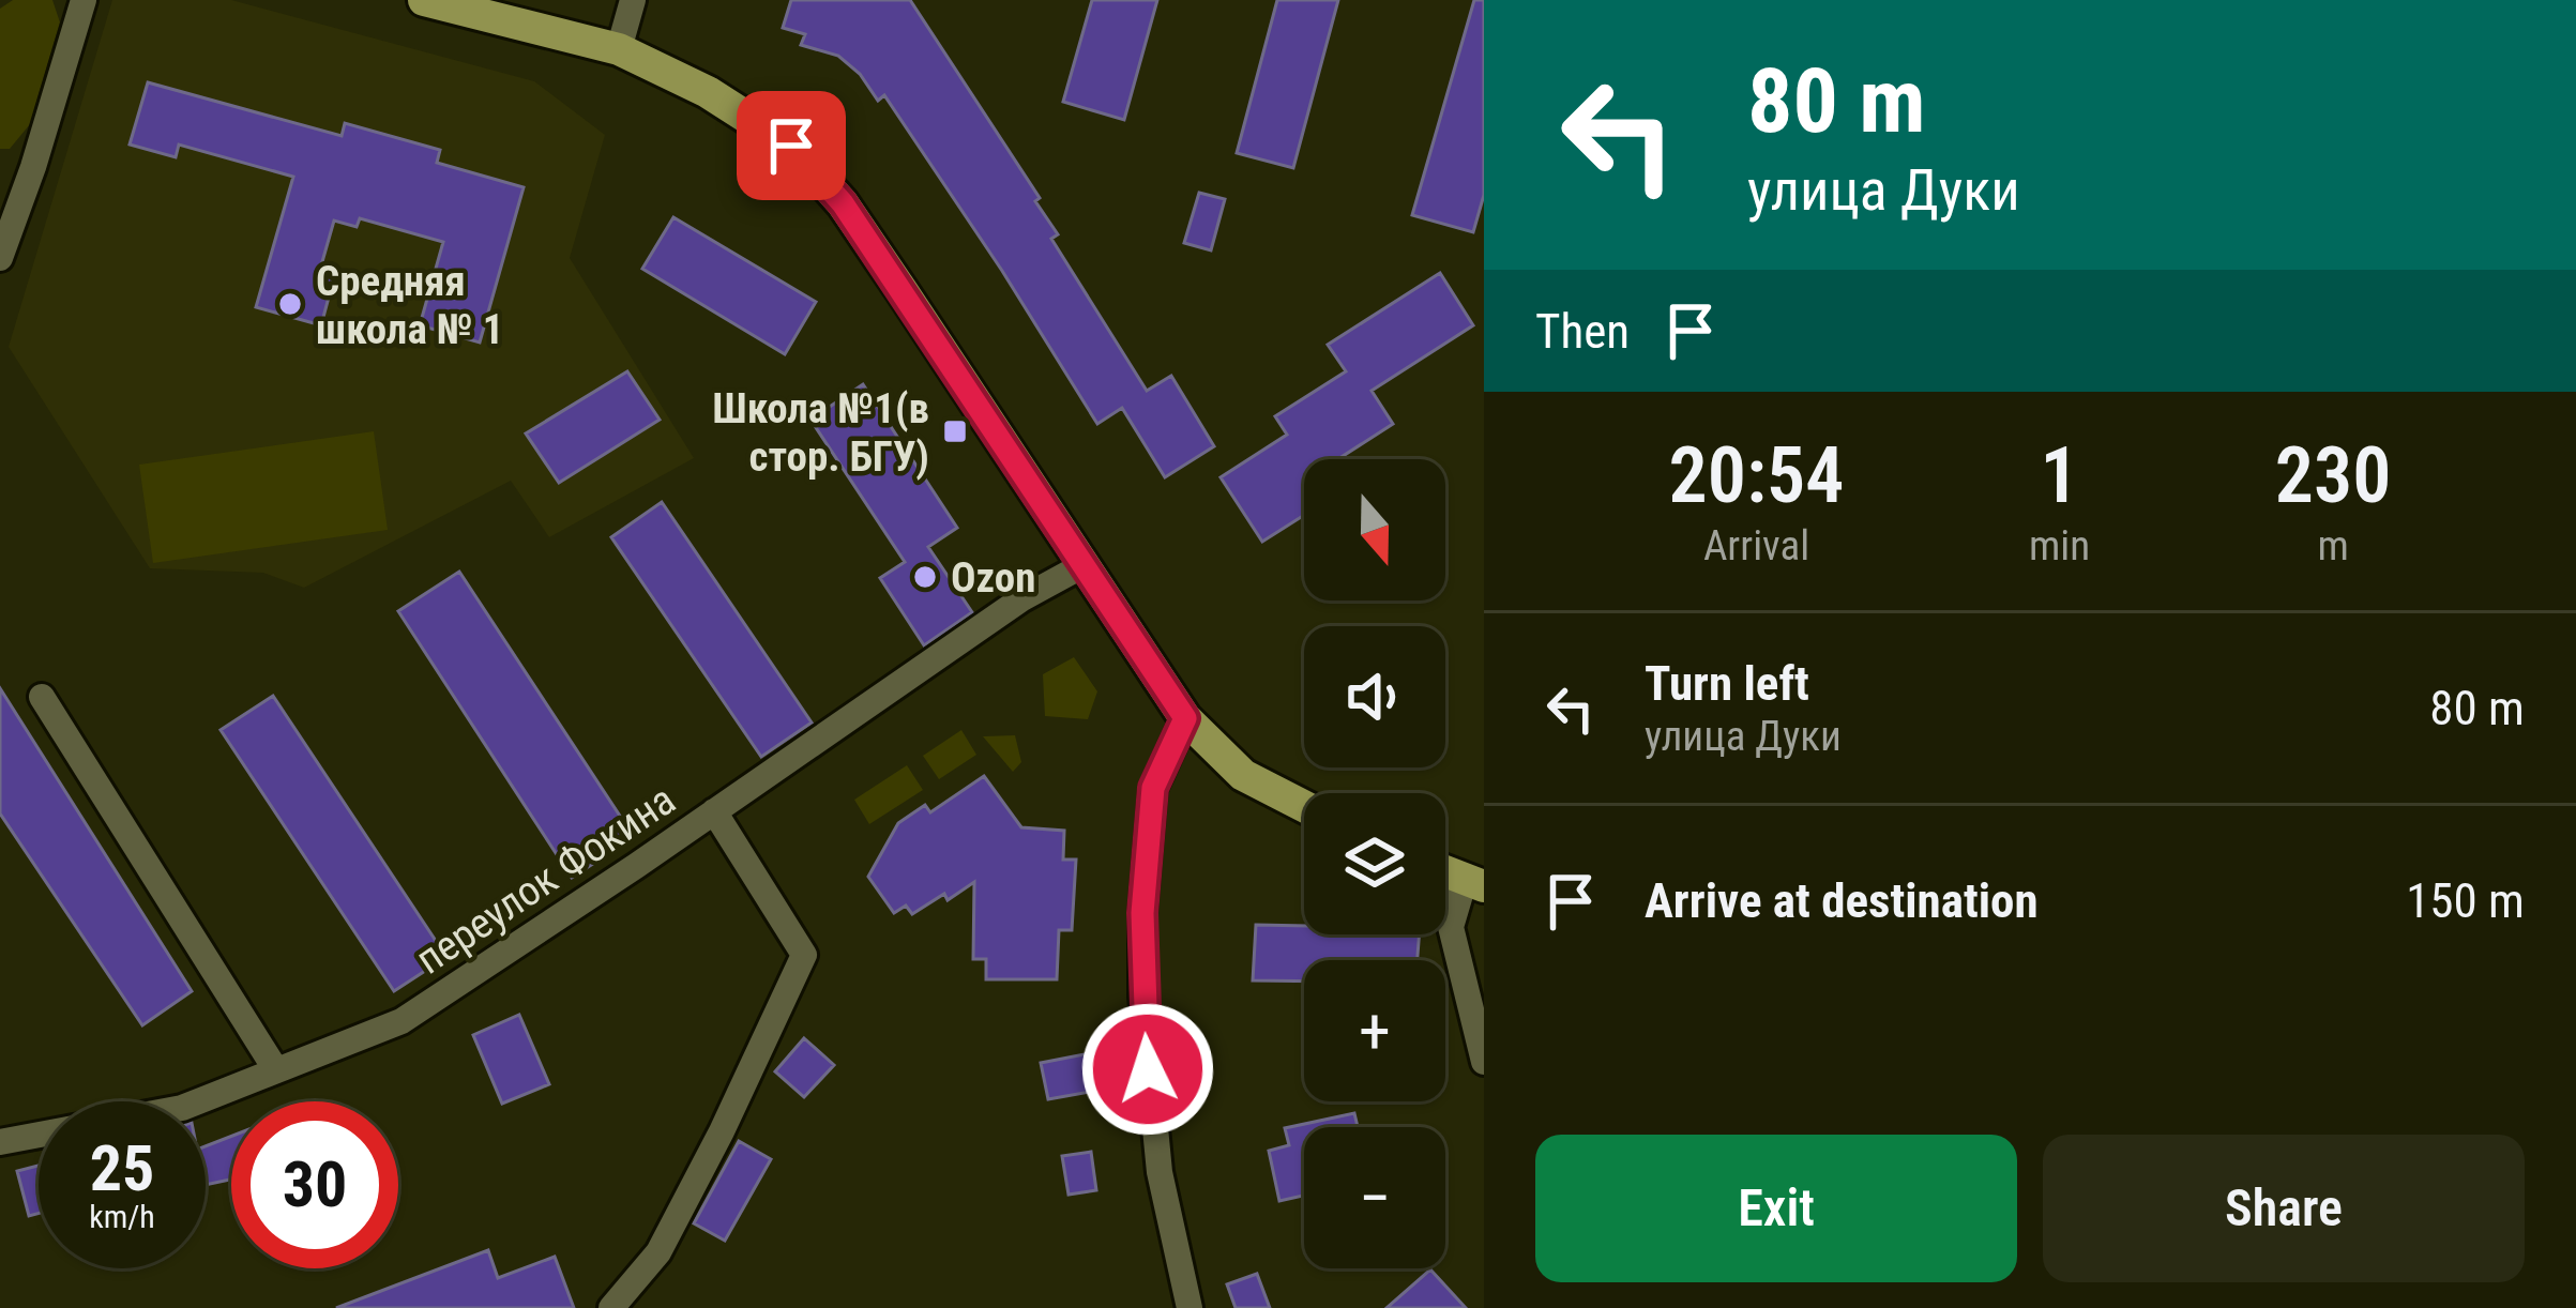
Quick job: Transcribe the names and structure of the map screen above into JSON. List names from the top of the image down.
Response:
{
  "streets": {
    "street": ["переулок Фокина"]
  },
  "places": {
    "other": ["Средняя школа № 1", "Ozon"],
    "transit": ["Школа №1(в стор. БГУ)"]
  },
  "north": "bottom",
  "page": {
    "turn": ["80 m", "улица Дуки"],
    "then": "Then",
    "eta": [
      "20:54",
      "Arrival",
      "1",
      "min",
      "230",
      "m"
    ],
    "map_buttons": ["+", "−"],
    "list": [
      {
        "name": "Turn left",
        "note": "улица Дуки",
        "value": "80 m"
      },
      {
        "name": "Arrive at destination",
        "value": "150 m"
      }
    ],
    "speed": "25 km/h",
    "limit": "30",
    "buttons": ["Exit", "Share"]
  }
}
